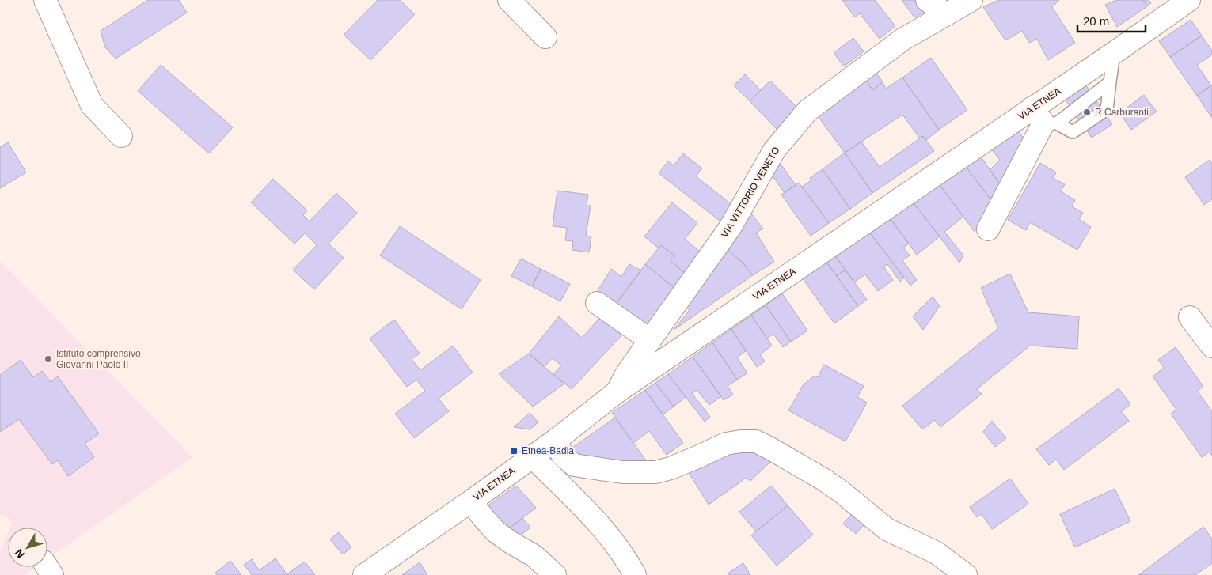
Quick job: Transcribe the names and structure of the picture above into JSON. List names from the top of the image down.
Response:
{
  "streets": {
    "street": ["VIA ETNEA", "VIA VITTORIO VENETO"]
  },
  "crossings": [
    ["VIA ETNEA", "VIA VITTORIO VENETO"]
  ],
  "places": {
    "other": ["R Carburanti", "Istituto comprensivo Giovanni Paolo II"],
    "transit": ["Etnea-Badia"]
  },
  "scale_bar": "20 m",
  "north": "bottom left"
}
